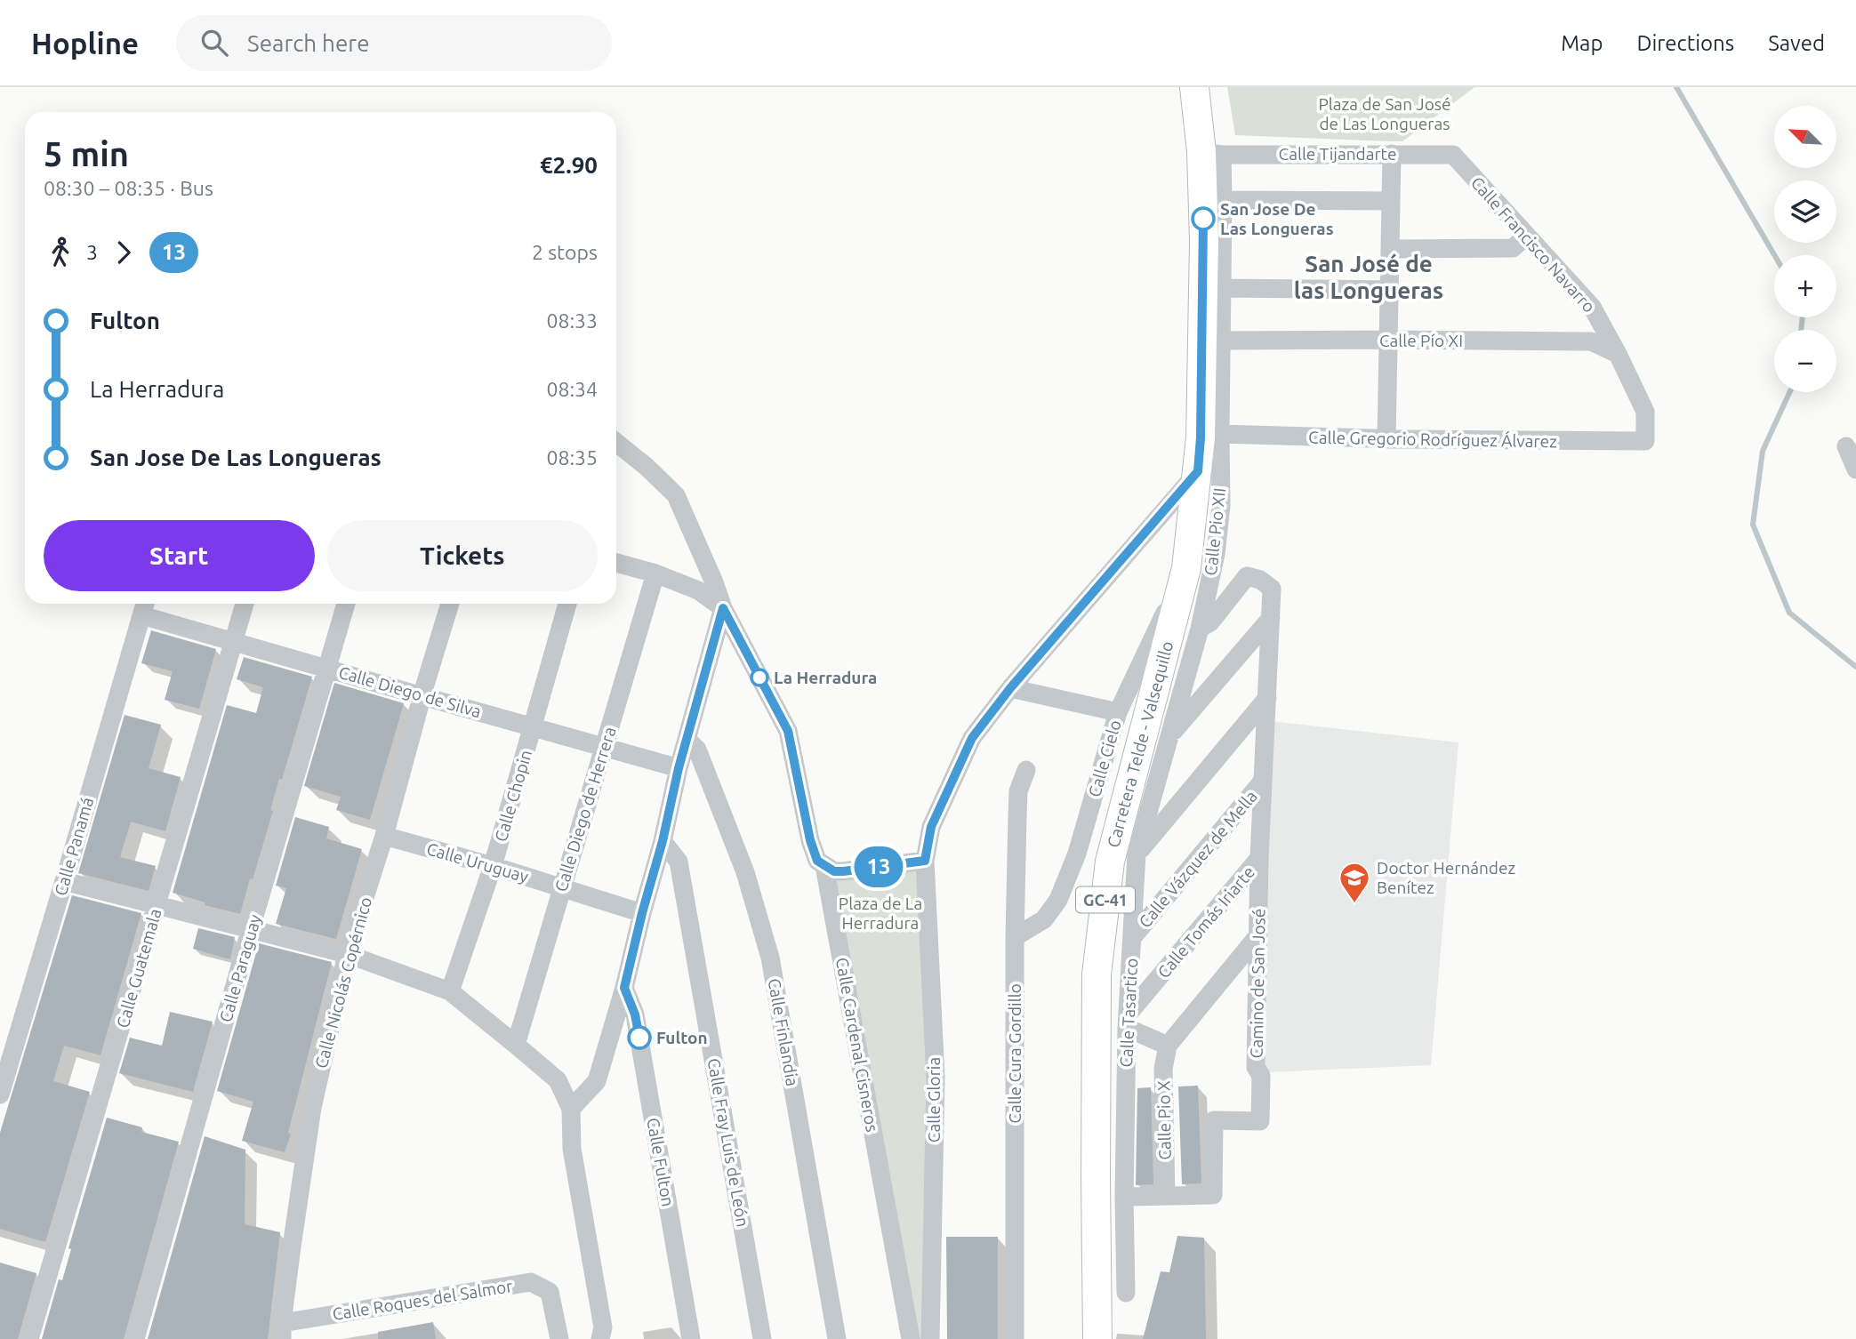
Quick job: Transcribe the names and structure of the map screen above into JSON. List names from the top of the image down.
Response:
{
  "streets": {
    "main road": ["Carretera Telde - Valsequillo", "GC-41"],
    "street": [
      "Calle Tijandarte",
      "Calle Francisco Navarro",
      "Calle Pío XI",
      "Calle Gregorio Rodríguez Álvarez",
      "Calle Pio XII",
      "Calle Diego de Silva",
      "Calle Cielo",
      "Calle Chopin",
      "Calle Diego de Herrera",
      "Calle Panamá",
      "Calle Vázquez de Mella",
      "Calle Uruguay",
      "Calle Tomás Iriarte",
      "Calle Guatemala",
      "Calle Paraguay",
      "Calle Nicolás Copérnico",
      "Camino de San José",
      "Calle Tasartico",
      "Calle Finlandia",
      "Calle Cardenal Cisneros",
      "Calle Cura Gordillo",
      "Calle Gloria",
      "Calle Pio X",
      "Calle Fray Luis de León",
      "Calle Fulton",
      "Calle Roques del Salmor"
    ]
  },
  "crossings": [
    ["Calle Tijandarte", "Calle Francisco Navarro"],
    ["Calle Tijandarte", "Calle Pio XII"],
    ["Calle Tijandarte", "Carretera Telde - Valsequillo"],
    ["Calle Francisco Navarro", "Calle Pío XI"],
    ["Calle Francisco Navarro", "Calle Gregorio Rodríguez Álvarez"],
    ["Calle Pío XI", "Calle Pio XII"],
    ["Calle Gregorio Rodríguez Álvarez", "Calle Pio XII"],
    ["Calle Gregorio Rodríguez Álvarez", "Carretera Telde - Valsequillo"],
    ["Calle Pio XII", "Carretera Telde - Valsequillo"],
    ["Calle Pio XII", "Camino de San José"],
    ["Calle Pio XII", "Calle Tasartico"],
    ["Calle Diego de Silva", "Calle Chopin"],
    ["Calle Diego de Silva", "Calle Diego de Herrera"],
    ["Calle Diego de Silva", "Calle Panamá"],
    ["Calle Diego de Silva", "Calle Guatemala"],
    ["Calle Diego de Silva", "Calle Paraguay"],
    ["Calle Diego de Silva", "Calle Nicolás Copérnico"],
    ["Carretera Telde - Valsequillo", "Calle Cielo"],
    ["Carretera Telde - Valsequillo", "Calle Gloria"],
    ["Calle Cielo", "Calle Cura Gordillo"],
    ["Calle Chopin", "Calle Uruguay"],
    ["Calle Diego de Herrera", "Calle Uruguay"],
    ["Calle Vázquez de Mella", "Camino de San José"],
    ["Calle Vázquez de Mella", "Calle Tasartico"],
    ["Calle Uruguay", "Calle Nicolás Copérnico"],
    ["Calle Tomás Iriarte", "Camino de San José"],
    ["Calle Tomás Iriarte", "Calle Tasartico"],
    ["Calle Nicolás Copérnico", "Calle Roques del Salmor"],
    ["Camino de San José", "Calle Tasartico"],
    ["Camino de San José", "Calle Pio X"]
  ],
  "districts": ["San José de las Longueras"],
  "parks": ["Plaza de San José de Las Longueras", "Plaza de La Herradura"],
  "places": {
    "other": ["San Jose De Las Longueras", "La Herradura", "Fulton"],
    "school or university": ["Doctor Hernández Benítez"]
  },
  "lines": ["bus line 13"],
  "north": "top left",
  "page": {
    "header": "Hopline",
    "search": "Search here",
    "nav": ["Map", "Directions", "Saved"],
    "on_map": "13",
    "map_buttons": ["+", "−"],
    "heading": ["5 min", "08:30 – 08:35 · Bus", "€2.90"],
    "legs": ["3", "13", "2 stops"],
    "list": [
      {
        "name": "Fulton",
        "value": "08:33"
      },
      {
        "name": "La Herradura",
        "value": "08:34"
      },
      {
        "name": "San Jose De Las Longueras",
        "value": "08:35"
      }
    ],
    "buttons": ["Start", "Tickets"]
  }
}
